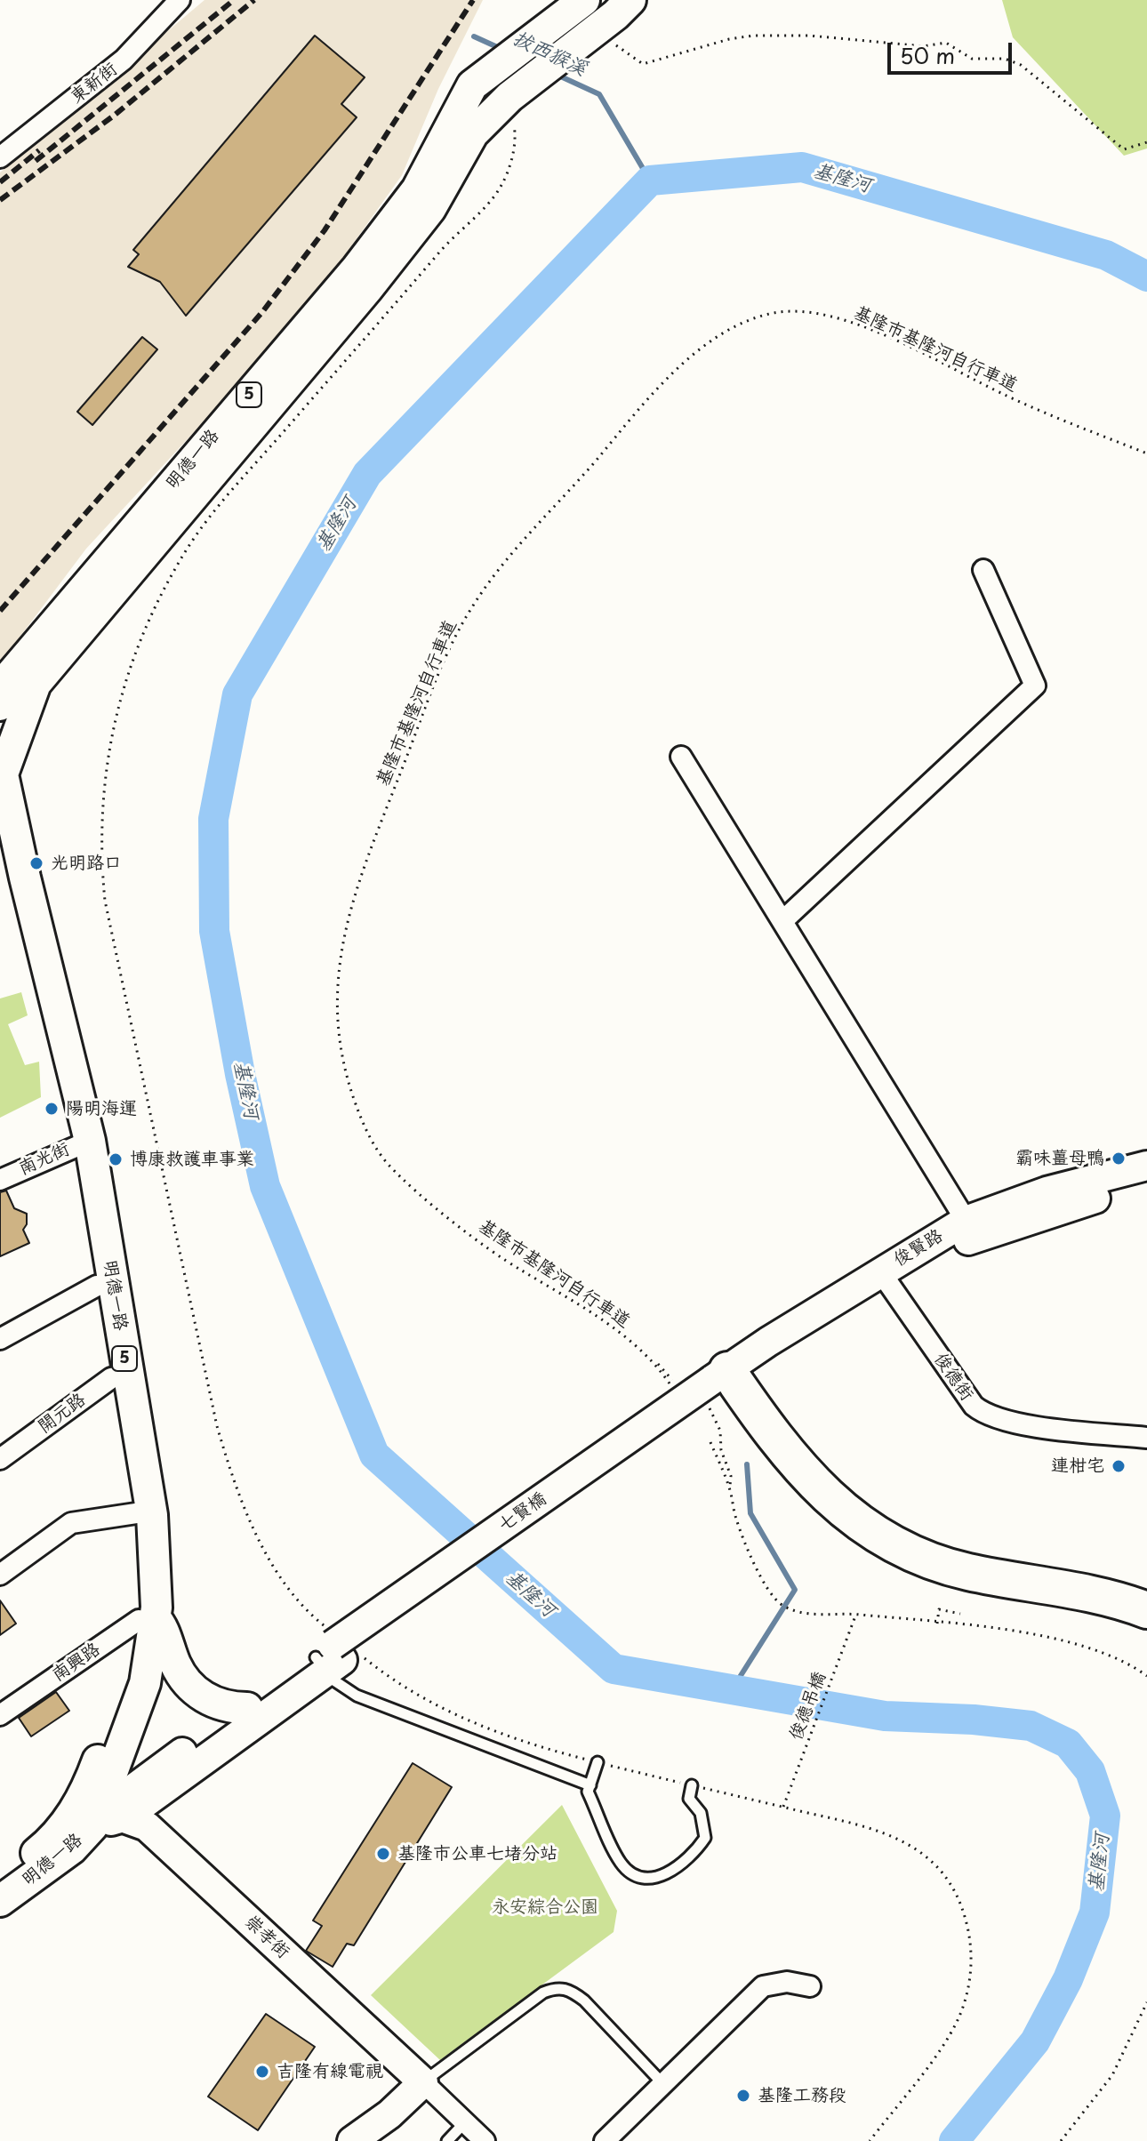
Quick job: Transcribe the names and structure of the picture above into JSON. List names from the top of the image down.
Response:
{
  "streets": {
    "main road": ["5", "明德一路"],
    "street": [
      "東新街",
      "南光街",
      "俊賢路",
      "俊德街",
      "開元路",
      "七賢橋",
      "南興路",
      "崇孝街"
    ],
    "path": ["基隆市基隆河自行車道", "俊德吊橋"]
  },
  "crossings": [
    ["基隆市基隆河自行車道", "俊賢路"],
    ["基隆市基隆河自行車道", "七賢橋"],
    ["基隆市基隆河自行車道", "俊德吊橋"],
    ["5", "明德一路"],
    ["明德一路", "南光街"],
    ["明德一路", "開元路"],
    ["明德一路", "南興路"],
    ["明德一路", "崇孝街"],
    ["俊賢路", "俊德街"],
    ["俊賢路", "七賢橋"]
  ],
  "water": ["拔西猴溪", "基隆河"],
  "parks": ["永安綜合公園"],
  "places": [
    "光明路口",
    "陽明海運",
    "霸味薑母鴨",
    "博康救護車事業",
    "連柑宅",
    "基隆市公車七堵分站",
    "吉隆有線電視",
    "基隆工務段"
  ],
  "scale_bar": "50 m"
}
